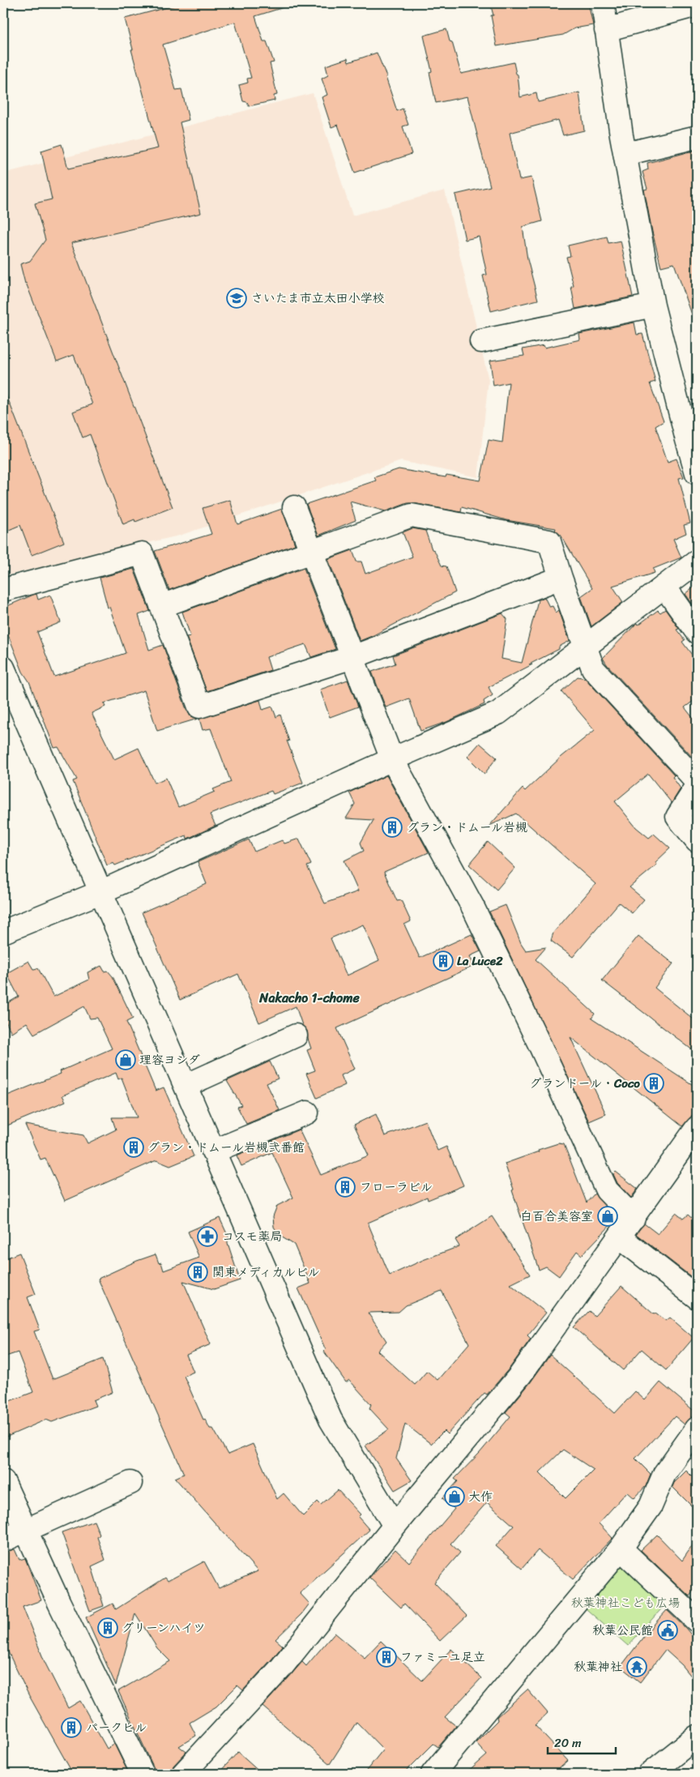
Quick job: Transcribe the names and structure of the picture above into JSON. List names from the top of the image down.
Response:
{
  "districts": ["Nakacho 1-chome"],
  "parks": ["秋葉神社こども広場"],
  "places": {
    "school or university": ["さいたま市立太田小学校"],
    "building": [
      "グラン・ドムール岩槻",
      "La Luce2",
      "グランドール・Coco",
      "グラン・ドムール岩槻弐番館",
      "フローラビル",
      "関東メディカルビル",
      "グリーンハイツ",
      "ファミーユ足立",
      "パークヒル"
    ],
    "shop": ["理容ヨシダ", "白百合美容室", "大作"],
    "pharmacy": ["コスモ薬局"],
    "public building": ["秋葉公民館"],
    "temple": ["秋葉神社"]
  },
  "scale_bar": "20 m"
}
